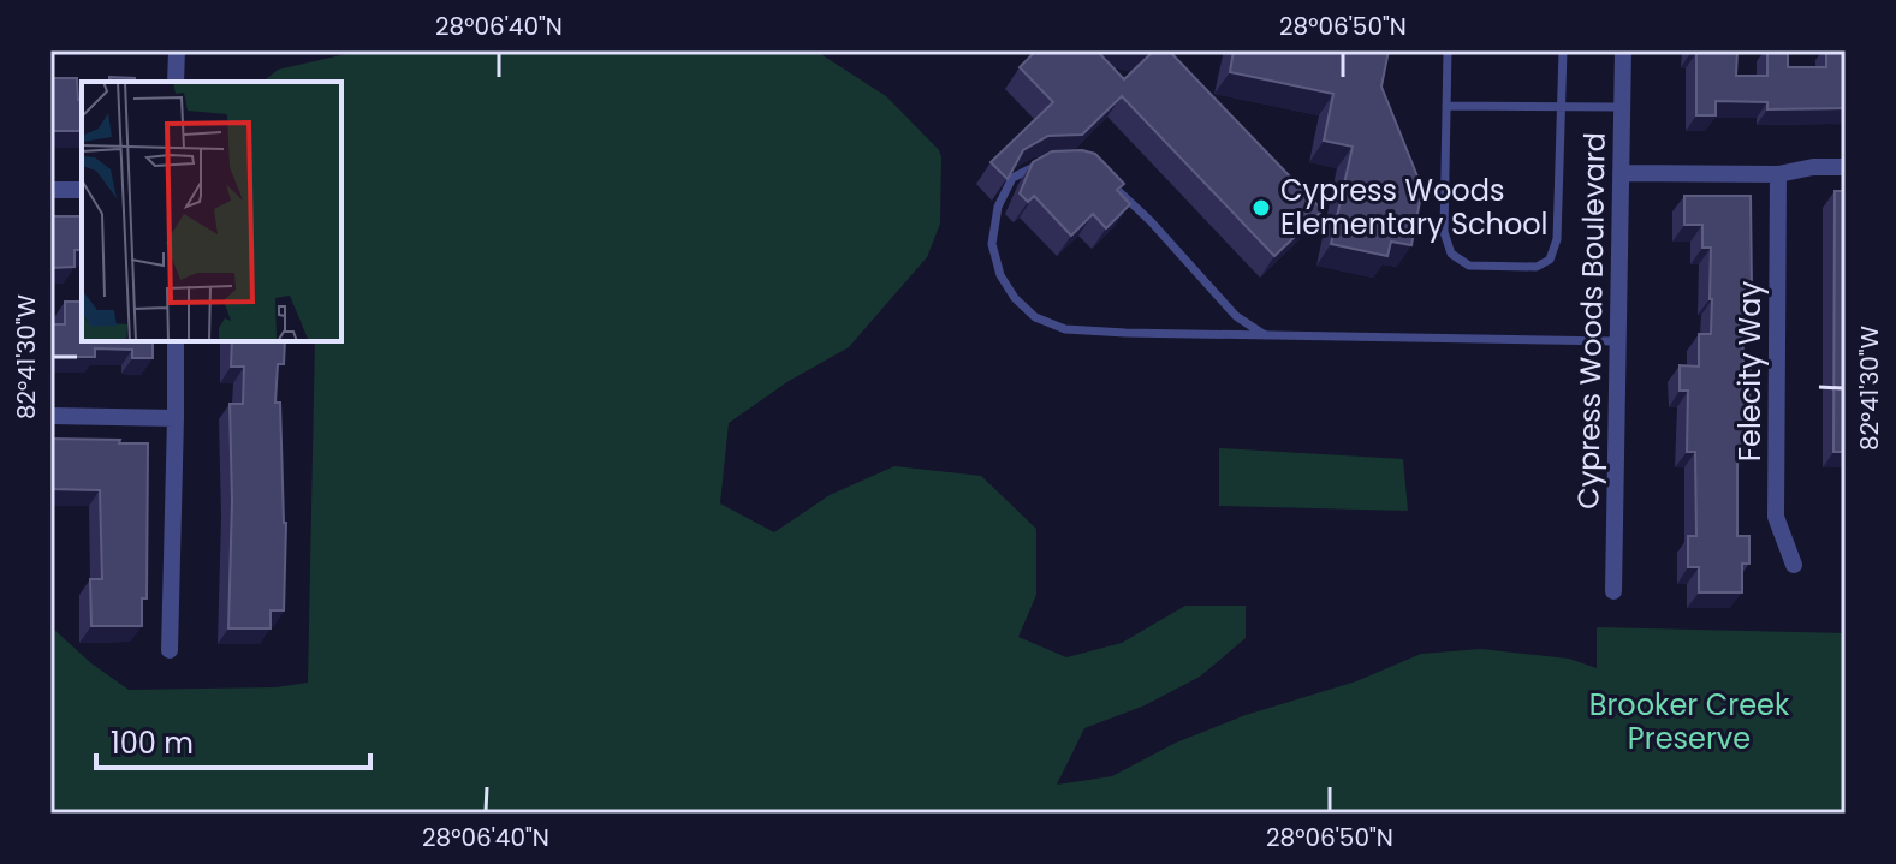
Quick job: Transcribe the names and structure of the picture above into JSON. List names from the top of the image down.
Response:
{
  "streets": {
    "street": ["Cypress Woods Boulevard", "Felecity Way"]
  },
  "parks": ["Brooker Creek Preserve"],
  "places": ["Cypress Woods Elementary School"],
  "scale_bar": "100 m",
  "coordinates": ["28°06'40\"N", "28°06'50\"N", "82°41'30\"W"]
}
